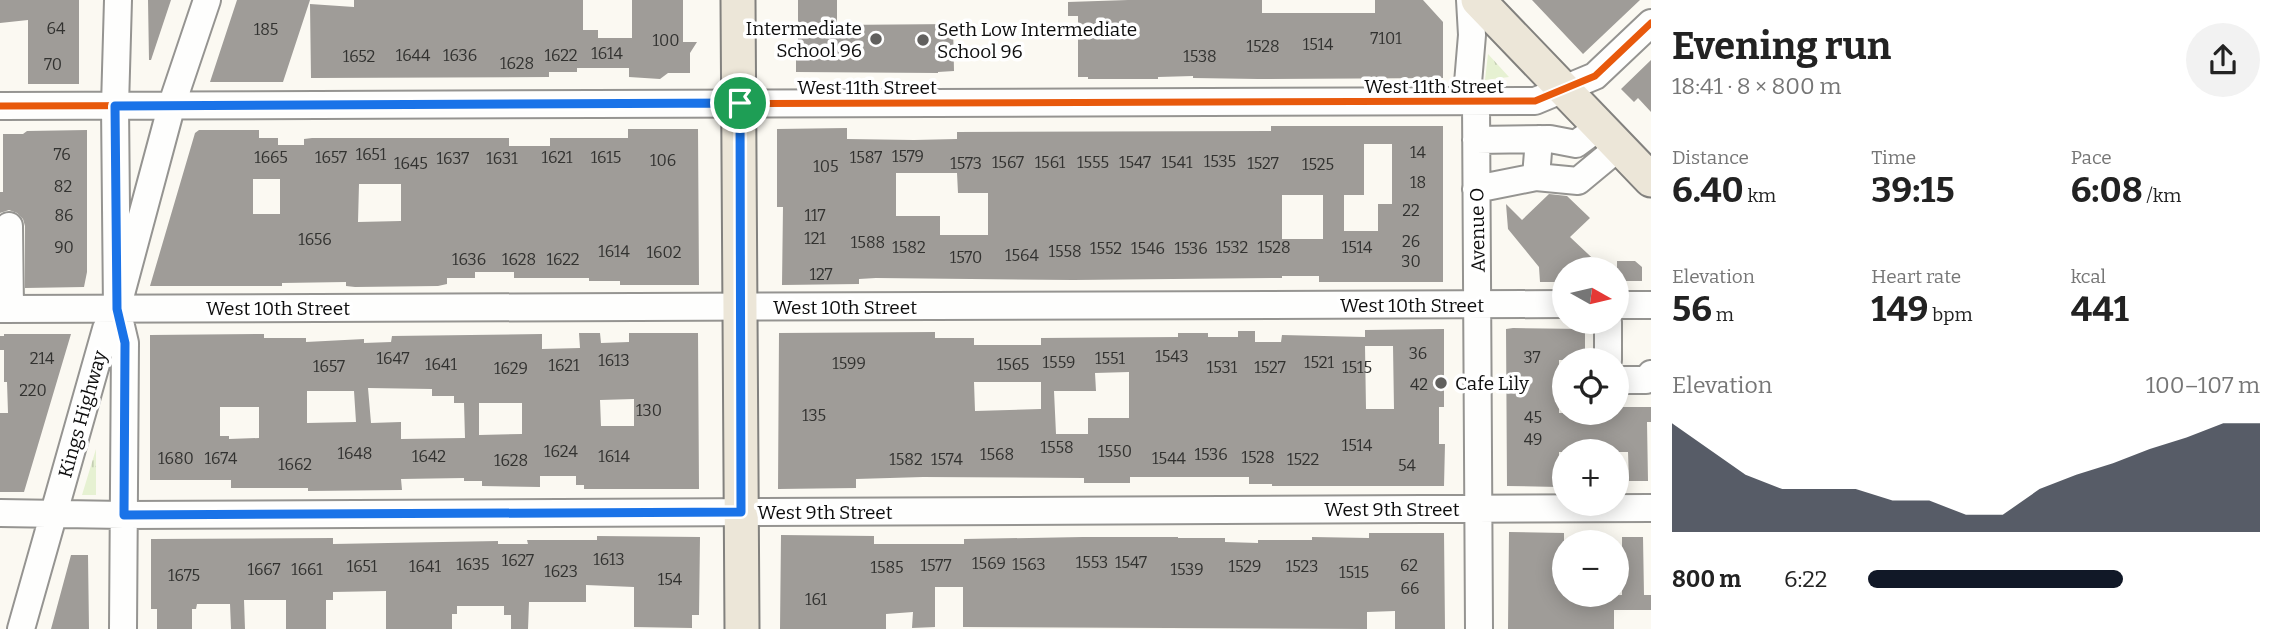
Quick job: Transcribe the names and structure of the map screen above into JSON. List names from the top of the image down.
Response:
{
  "streets": {
    "street": [
      "West 11th Street",
      "Avenue O",
      "West 10th Street",
      "Kings Highway",
      "West 9th Street"
    ]
  },
  "crossings": [
    ["West 11th Street", "Avenue O"],
    ["West 11th Street", "Kings Highway"],
    ["Avenue O", "West 10th Street"],
    ["Avenue O", "West 9th Street"],
    ["West 10th Street", "Kings Highway"],
    ["Kings Highway", "West 9th Street"]
  ],
  "places": ["Intermediate School 96", "Seth Low Intermediate School 96", "Cafe Lily"],
  "house_numbers": [
    "64",
    "185",
    "7101",
    "100",
    "1514",
    "1528",
    "1614",
    "1644",
    "1636",
    "1622",
    "1652",
    "1538",
    "1628",
    "70",
    "14",
    "76",
    "1651",
    "1579",
    "1665",
    "1657",
    "1621",
    "1615",
    "1587",
    "1637",
    "1631",
    "106",
    "1535",
    "1567",
    "1561",
    "1555",
    "1547",
    "1541",
    "1645",
    "1573",
    "1527",
    "1525",
    "105",
    "18",
    "82",
    "22",
    "86",
    "117",
    "121",
    "1656",
    "26",
    "1588",
    "90",
    "1582",
    "1532",
    "1528",
    "1514",
    "1552",
    "1546",
    "1536",
    "1614",
    "1558",
    "1602",
    "1564",
    "1570",
    "1636",
    "1628",
    "1622",
    "30",
    "127",
    "36",
    "1543",
    "37",
    "214",
    "1647",
    "1551",
    "1613",
    "1559",
    "1521",
    "1599",
    "1641",
    "1565",
    "1621",
    "1657",
    "1531",
    "1527",
    "1515",
    "1629",
    "42",
    "220",
    "130",
    "135",
    "45",
    "49",
    "1514",
    "1558",
    "1624",
    "1550",
    "1648",
    "1568",
    "1536",
    "1642",
    "1614",
    "1528",
    "1680",
    "1674",
    "1544",
    "1582",
    "1574",
    "1522",
    "1628",
    "1662",
    "54",
    "1613",
    "1627",
    "1553",
    "1547",
    "1569",
    "1635",
    "1563",
    "1577",
    "62",
    "1651",
    "1641",
    "1529",
    "1523",
    "1585",
    "1667",
    "1661",
    "1539",
    "1623",
    "1515",
    "1675",
    "154",
    "66",
    "161"
  ],
  "north": "right",
  "page": {
    "heading": ["Evening run", "18:41 · 8 × 800 m"],
    "stats": [
      ["Distance", "6.40 km"],
      ["Time", "39:15"],
      ["Pace", "6:08 /km"],
      ["Elevation", "56 m"],
      ["Heart rate", "149 bpm"],
      ["kcal", "441"]
    ],
    "map_buttons": ["+", "−"],
    "chart": ["Elevation", "100–107 m"],
    "list": [
      {
        "name": "800 m",
        "note": "6:22"
      }
    ]
  }
}
